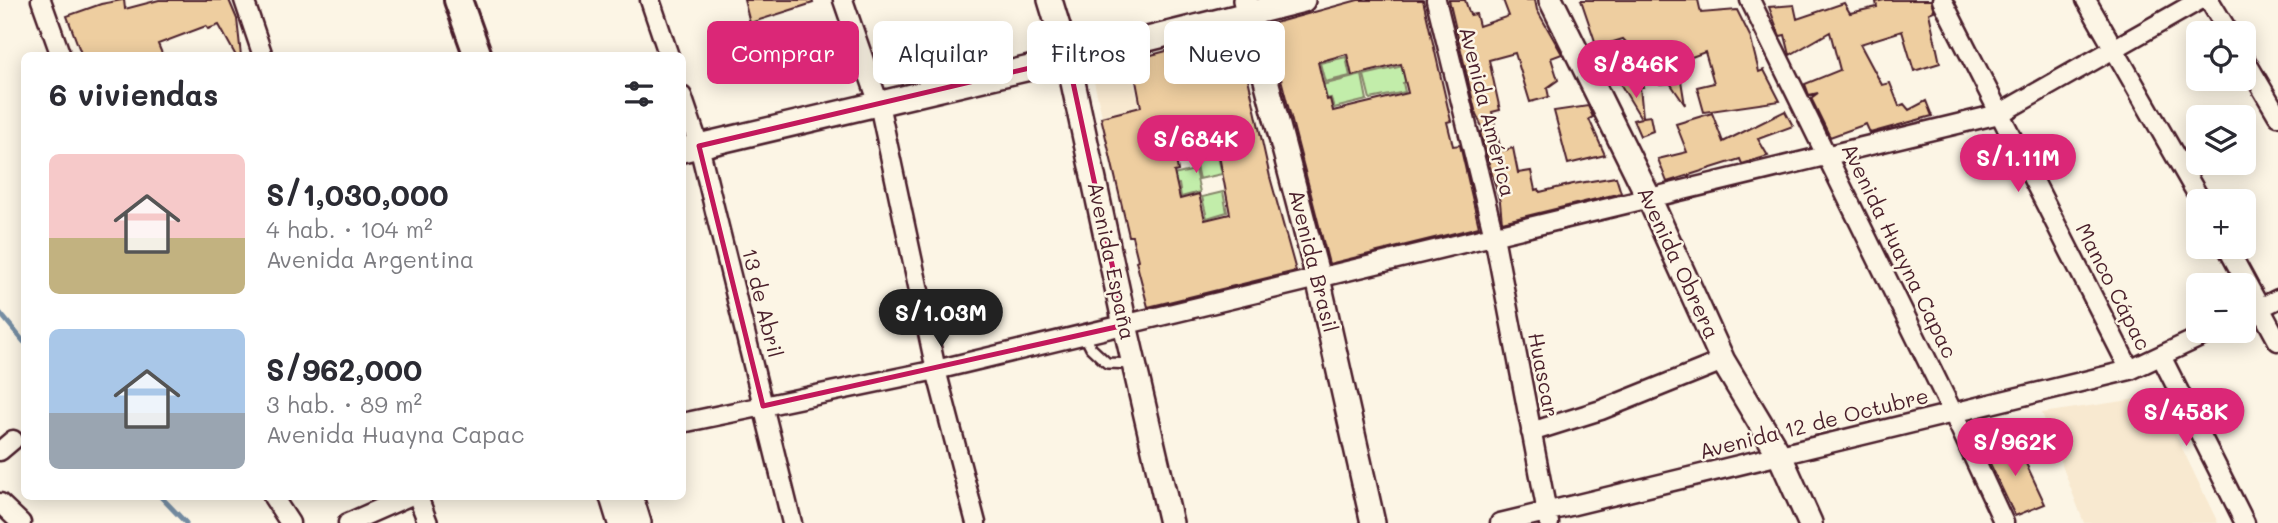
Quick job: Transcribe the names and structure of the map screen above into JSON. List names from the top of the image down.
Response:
{
  "streets": {
    "street": [
      "Avenida América",
      "Avenida Huayna Capac",
      "Avenida España",
      "Avenida Brasil",
      "Avenida Obrera",
      "Manco Cápac",
      "13 de Abril",
      "Huascar",
      "Avenida 12 de Octubre"
    ]
  },
  "crossings": [
    ["Avenida América", "Huascar"],
    ["Avenida Huayna Capac", "Avenida 12 de Octubre"],
    ["Avenida Obrera", "Avenida 12 de Octubre"],
    ["Manco Cápac", "Avenida 12 de Octubre"],
    ["Huascar", "Avenida 12 de Octubre"]
  ],
  "page": {
    "map_buttons": ["+", "−"],
    "chip": [
      "Comprar",
      "Alquilar",
      "Filtros",
      "Nuevo"
    ],
    "price": [
      "S/846K",
      "S/684K",
      "S/1.11M",
      "S/1.03M",
      "S/458K",
      "S/962K"
    ],
    "heading": "6 viviendas",
    "list": [
      {
        "name": "S/1,030,000",
        "note": "4 hab. · 104 m² · Avenida Argentina"
      },
      {
        "name": "S/962,000",
        "note": "3 hab. · 89 m² · Avenida Huayna Capac"
      }
    ]
  }
}
